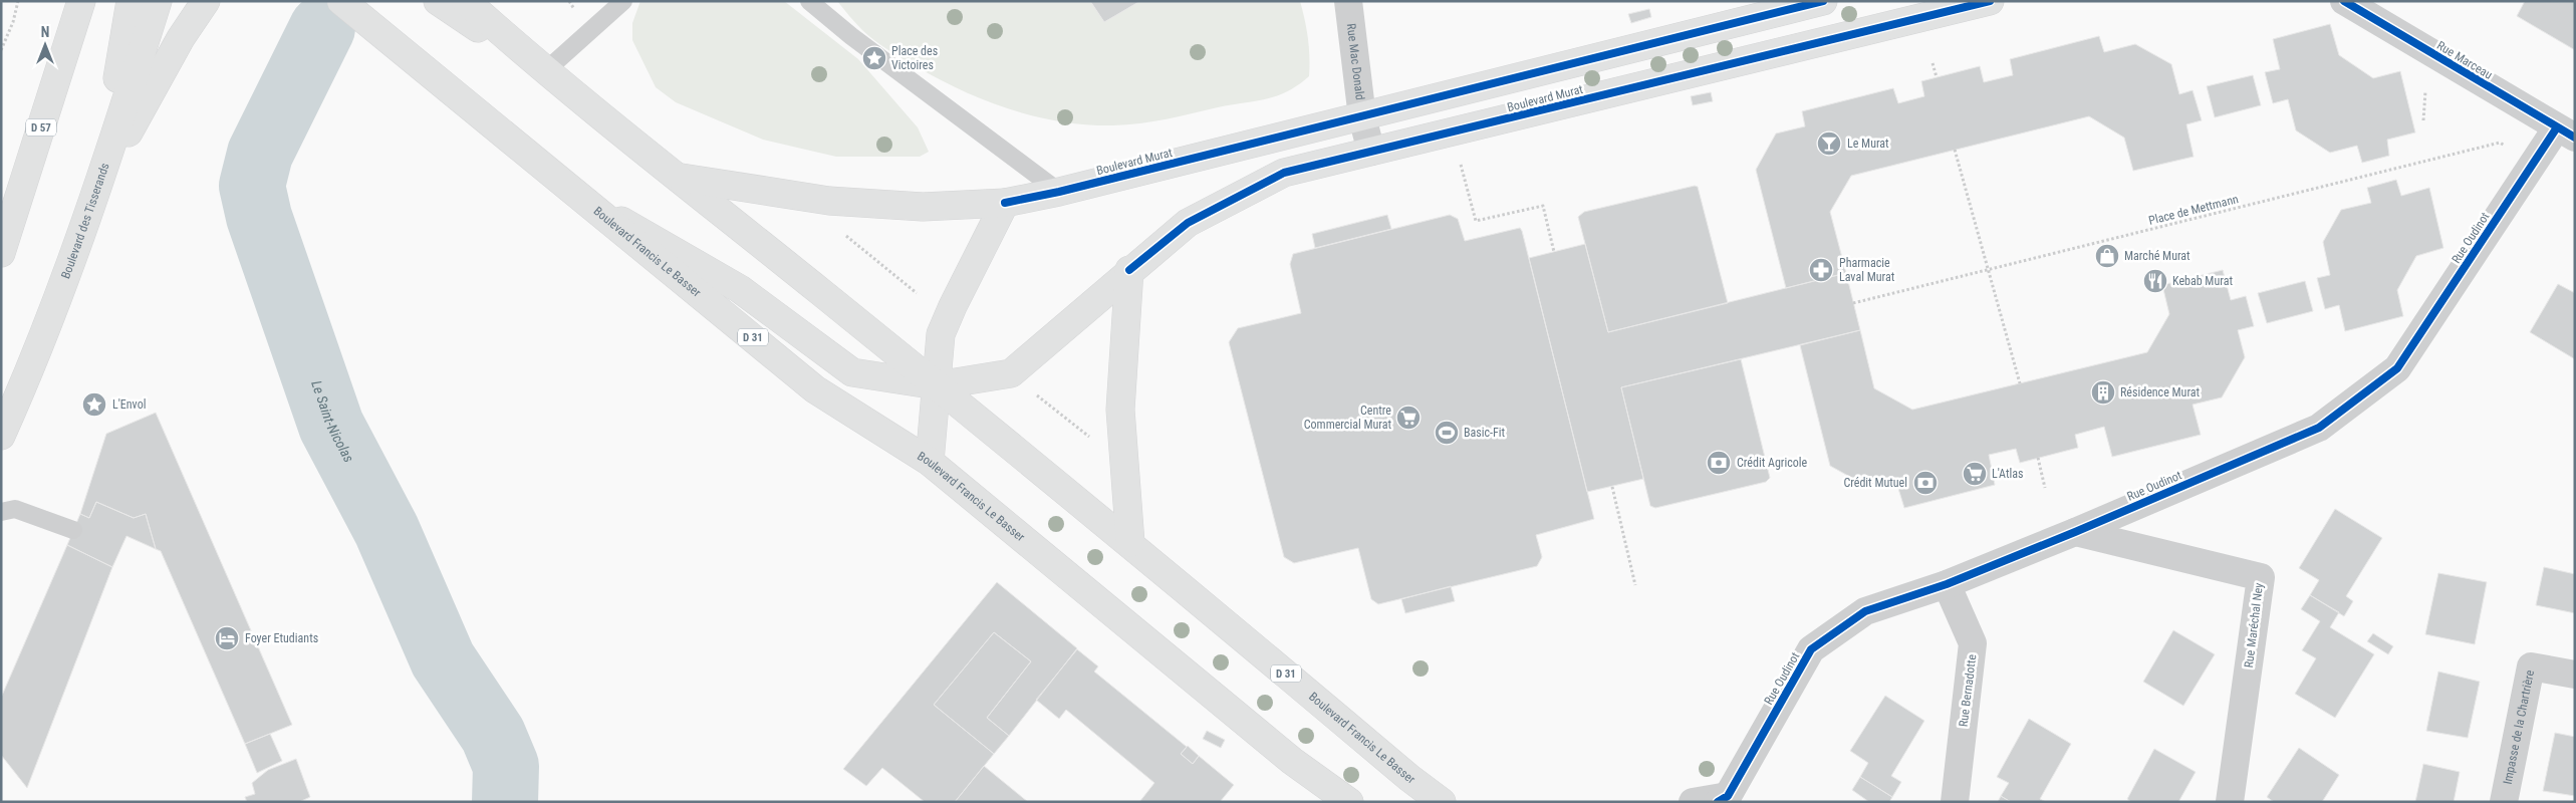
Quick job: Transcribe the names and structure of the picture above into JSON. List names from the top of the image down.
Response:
{
  "streets": {
    "main road": [
      "Boulevard Murat",
      "D 57",
      "Boulevard des Tisserands",
      "Boulevard Francis Le Basser",
      "D 31"
    ],
    "street": [
      "Rue Marceau",
      "Rue Mac Donald",
      "Rue Oudinot",
      "Rue Maréchal Ney",
      "Rue Bernadotte",
      "Impasse de la Chartrière"
    ],
    "path": ["Place de Mettmann"]
  },
  "crossings": [
    ["Rue Marceau", "Rue Oudinot"],
    ["Rue Mac Donald", "Boulevard Murat"],
    ["Boulevard Murat", "Boulevard Francis Le Basser"],
    ["Place de Mettmann", "Rue Oudinot"],
    ["Rue Oudinot", "Rue Maréchal Ney"],
    ["Rue Oudinot", "Rue Bernadotte"]
  ],
  "water": ["Le Saint-Nicolas"],
  "places": {
    "place": ["Place des Victoires", "L'Envol"],
    "bar": ["Le Murat"],
    "shop": ["Marché Murat"],
    "pharmacy": ["Pharmacie Laval Murat"],
    "restaurant": ["Kebab Murat"],
    "building": ["Résidence Murat"],
    "supermarket": ["Centre Commercial Murat", "L'Atlas"],
    "sports": ["Basic-Fit"],
    "bank": ["Crédit Agricole", "Crédit Mutuel"],
    "hotel": ["Foyer Etudiants"]
  },
  "north": "top"
}
